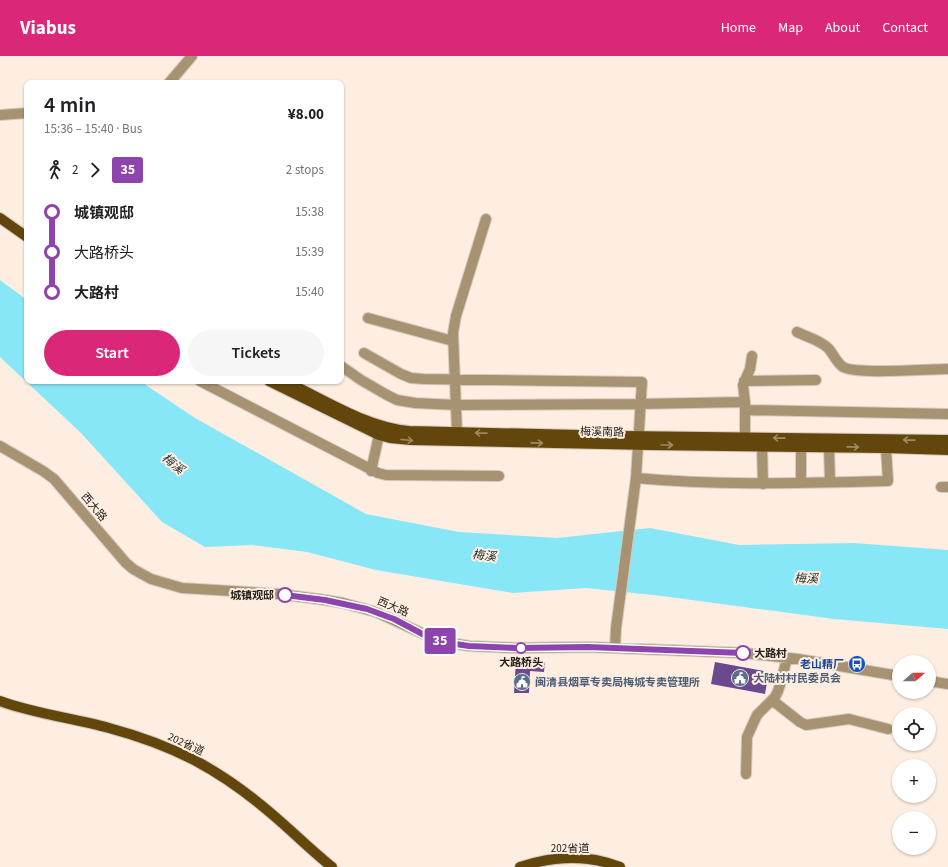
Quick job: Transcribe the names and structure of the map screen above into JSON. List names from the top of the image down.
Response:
{
  "streets": {
    "main road": ["梅溪南路", "202省道"],
    "street": ["西大路"]
  },
  "water": ["梅溪"],
  "places": {
    "other": ["城镇观邸", "大路桥头", "大路村"],
    "bus stop": ["老山精厂"],
    "public building": ["大陆村村民委员会", "闽清县烟草专卖局梅城专卖管理所"]
  },
  "lines": ["bus line 35"],
  "north": "right",
  "page": {
    "header": "Viabus",
    "nav": [
      "Home",
      "Map",
      "About",
      "Contact"
    ],
    "on_map": "35",
    "heading": ["4 min", "15:36 – 15:40 · Bus", "¥8.00"],
    "legs": ["2", "35", "2 stops"],
    "list": [
      {
        "name": "城镇观邸",
        "value": "15:38"
      },
      {
        "name": "大路桥头",
        "value": "15:39"
      },
      {
        "name": "大路村",
        "value": "15:40"
      }
    ],
    "buttons": ["Start", "Tickets"],
    "map_buttons": ["+", "−"]
  }
}
